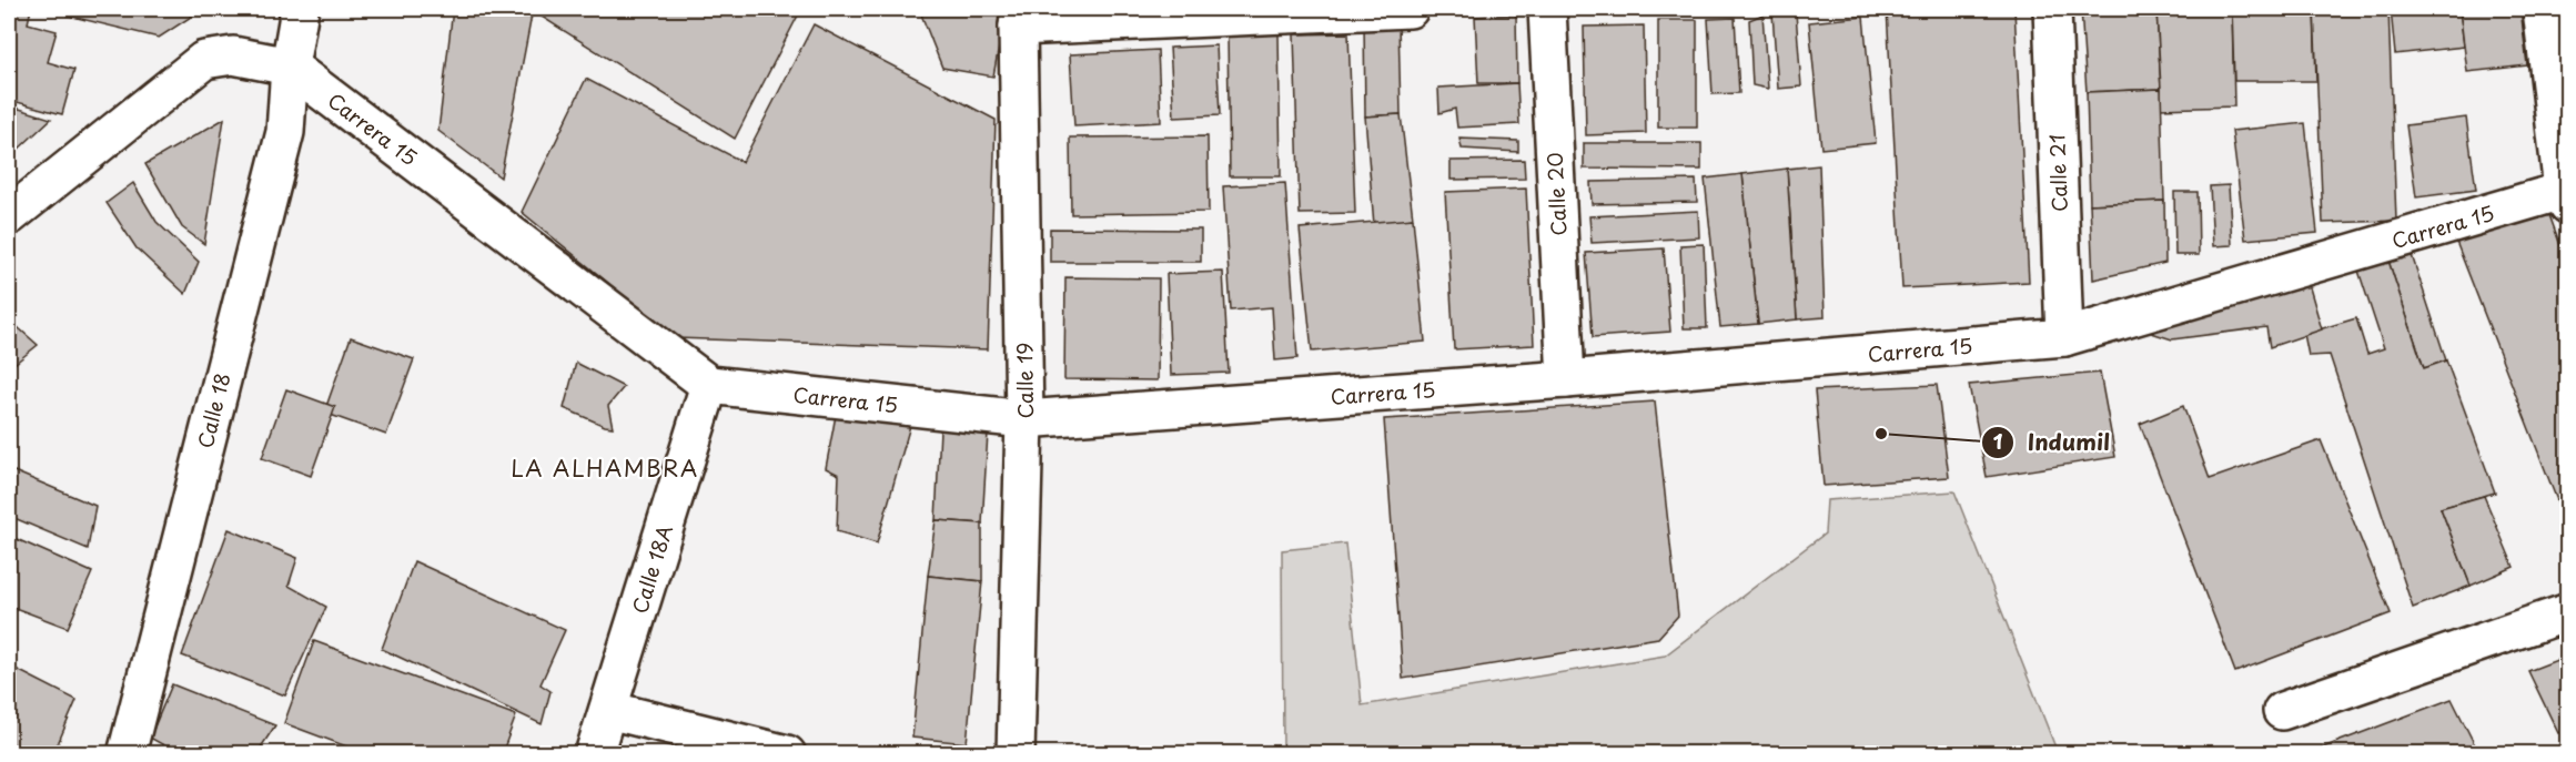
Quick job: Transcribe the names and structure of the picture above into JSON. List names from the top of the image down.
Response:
{
  "streets": {
    "street": [
      "Carrera 15",
      "Calle 21",
      "Calle 20",
      "Calle 19",
      "Calle 18",
      "Calle 18A"
    ]
  },
  "crossings": [
    ["Carrera 15", "Calle 21"],
    ["Carrera 15", "Calle 20"],
    ["Carrera 15", "Calle 19"],
    ["Carrera 15", "Calle 18"],
    ["Carrera 15", "Calle 18A"]
  ],
  "districts": ["LA ALHAMBRA"],
  "places": ["Indumil"]
}
